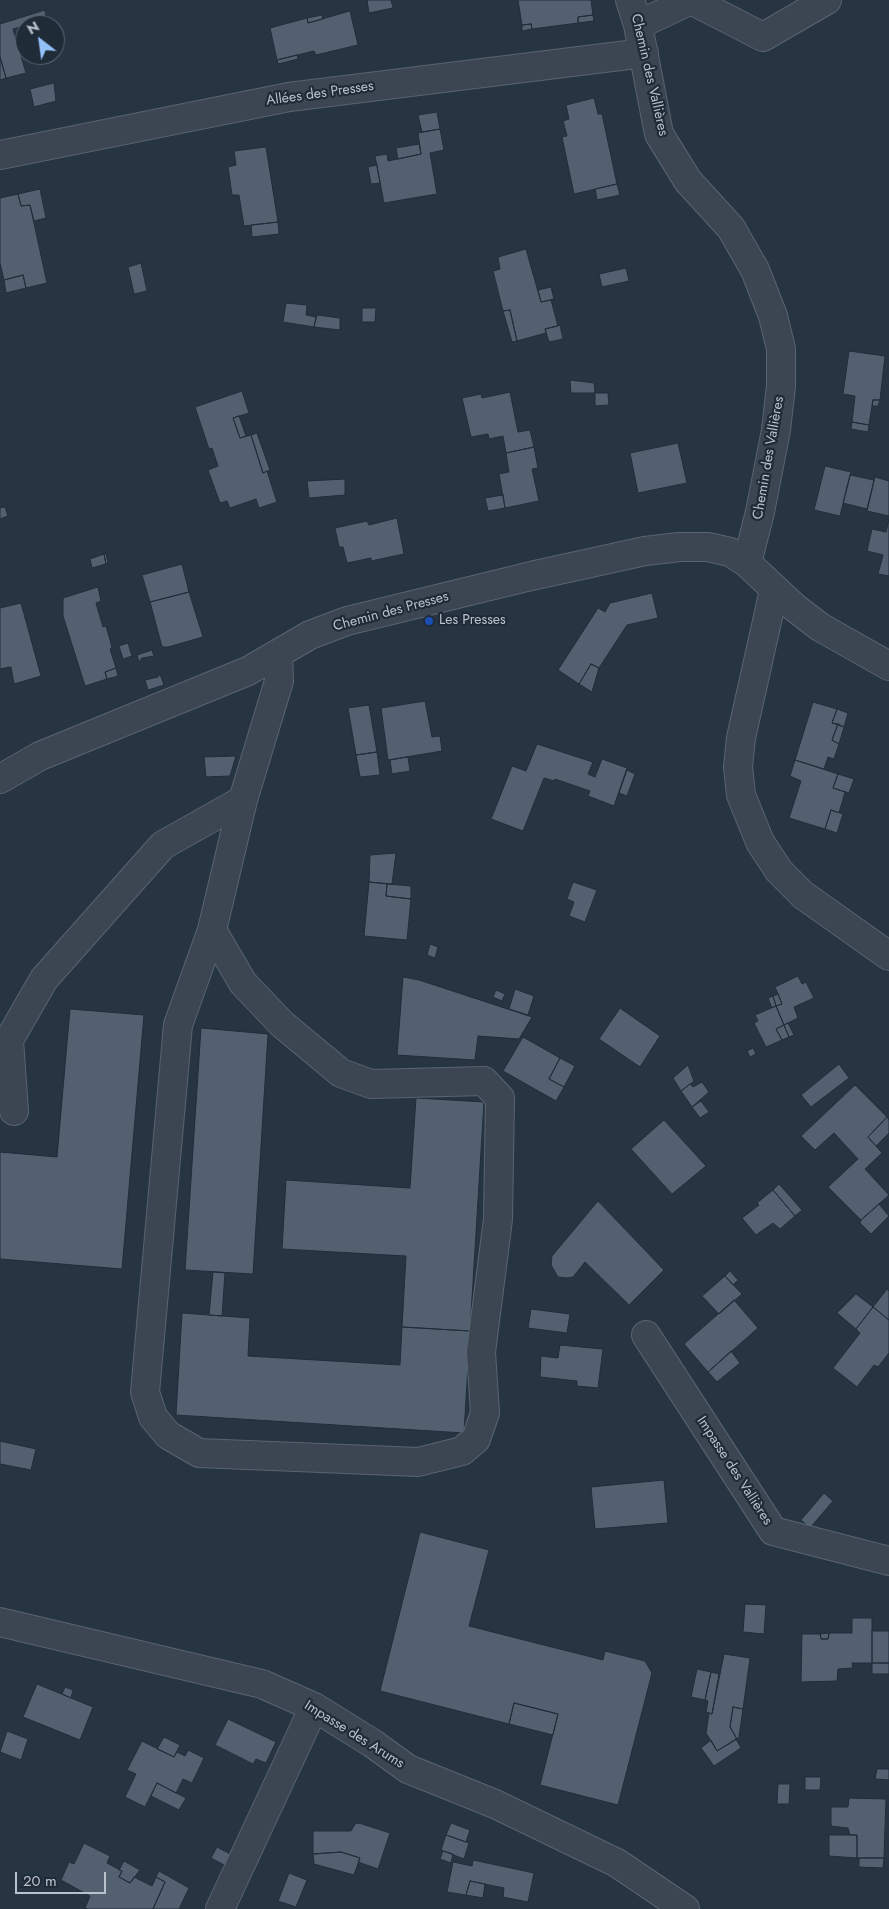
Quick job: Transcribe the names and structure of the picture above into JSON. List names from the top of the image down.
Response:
{
  "streets": {
    "street": [
      "Chemin des Vallières",
      "Allées des Presses",
      "Chemin des Presses",
      "Impasse des Vallières",
      "Impasse des Arums"
    ]
  },
  "crossings": [
    ["Chemin des Vallières", "Allées des Presses"],
    ["Chemin des Vallières", "Chemin des Presses"]
  ],
  "places": ["Les Presses"],
  "scale_bar": "20 m",
  "north": "top left"
}
